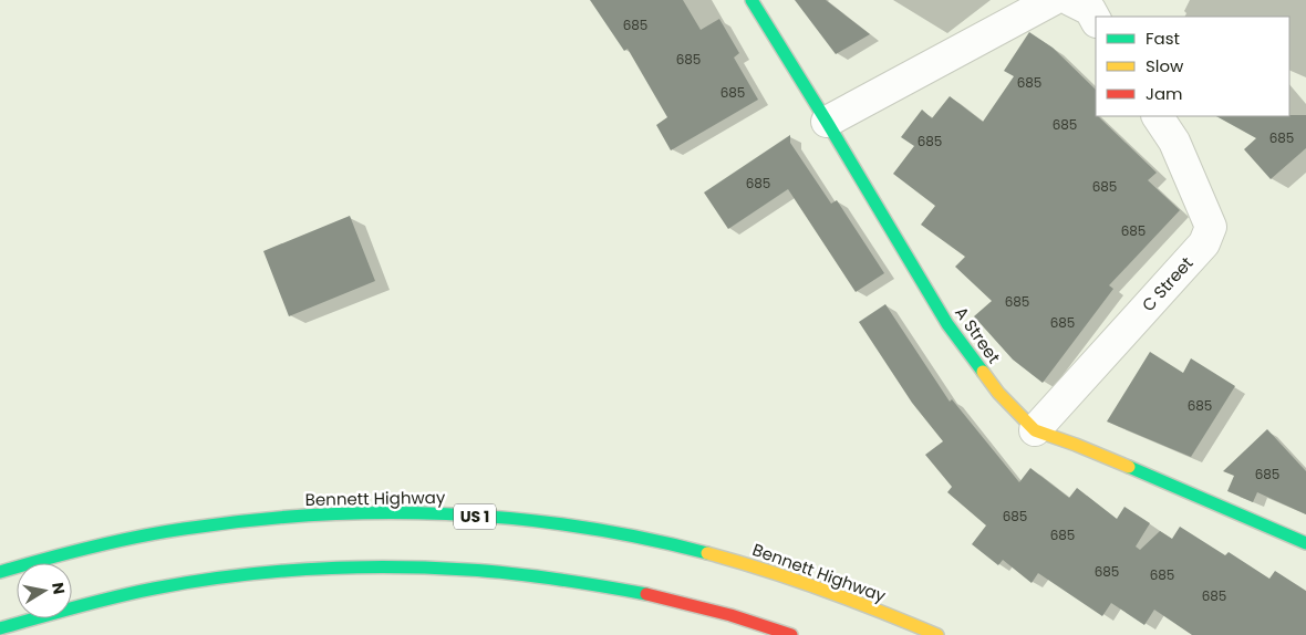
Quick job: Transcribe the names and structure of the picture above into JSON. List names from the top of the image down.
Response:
{
  "streets": {
    "main road": ["A Street", "Bennett Highway", "US 1"],
    "street": ["C Street"]
  },
  "crossings": [
    ["C Street", "A Street"]
  ],
  "house_numbers": [
    "685",
    "685",
    "685",
    "685",
    "685",
    "685",
    "685",
    "685",
    "685",
    "685",
    "685",
    "685",
    "685",
    "685",
    "685",
    "685",
    "685",
    "685",
    "685"
  ],
  "legend": ["Fast", "Slow", "Jam"],
  "north": "right"
}
